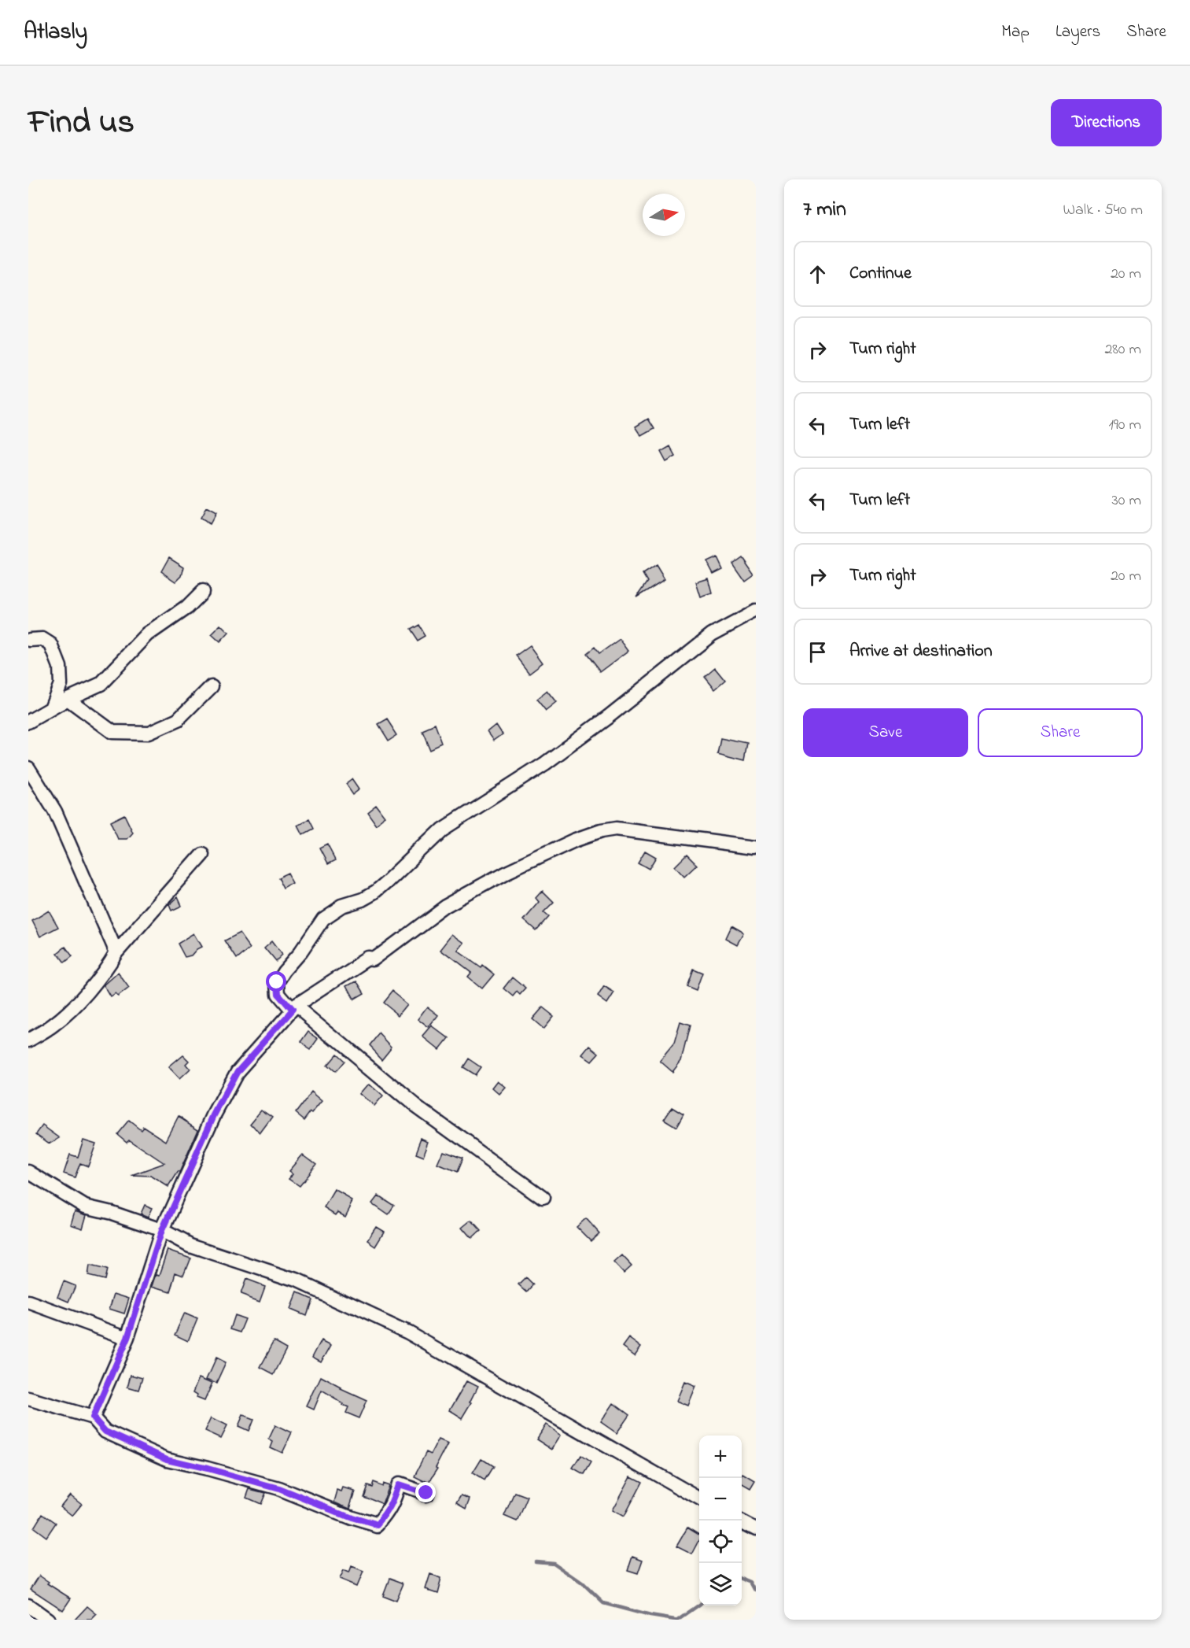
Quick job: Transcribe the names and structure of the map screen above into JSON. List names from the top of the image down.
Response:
{
  "north": "right",
  "page": {
    "header": "Atlasly",
    "nav": ["Map", "Layers", "Share"],
    "title": "Find us",
    "buttons": [
      "Directions",
      ["Save", "Share"]
    ],
    "heading": ["7 min", "Walk · 540 m"],
    "list": [
      ["Continue", "20 m"],
      ["Turn right", "280 m"],
      ["Turn left", "190 m"],
      ["Turn left", "30 m"],
      ["Turn right", "20 m"],
      "Arrive at destination"
    ],
    "map_buttons": ["+", "−"]
  }
}
